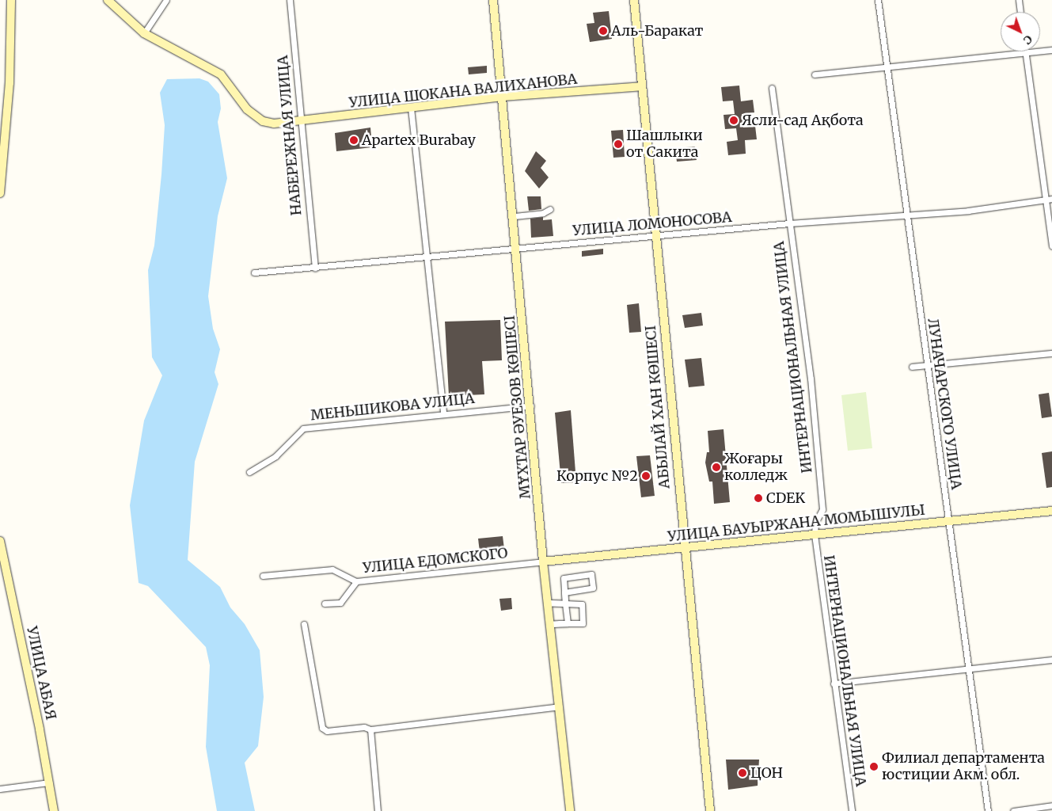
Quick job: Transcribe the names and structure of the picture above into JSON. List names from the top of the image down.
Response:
{
  "streets": {
    "street": [
      "УЛИЦА ШОКАНА ВАЛИХАНОВА",
      "НАБЕРЕЖНАЯ УЛИЦА",
      "УЛИЦА ЛОМОНОСОВА",
      "ИНТЕРНАЦИОНАЛЬНАЯ УЛИЦА",
      "ЛУНАЧАРСКОГО УЛИЦА",
      "МЕНЬШИКОВА УЛИЦА",
      "МҰХТАР ӘУЕЗОВ КӨШЕСІ",
      "АБЫЛАЙ ХАН КӨШЕСІ",
      "УЛИЦА БАУЫРЖАНА МОМЫШУЛЫ",
      "УЛИЦА ЕДОМСКОГО",
      "УЛИЦА АБАЯ"
    ]
  },
  "crossings": [
    ["УЛИЦА ШОКАНА ВАЛИХАНОВА", "НАБЕРЕЖНАЯ УЛИЦА"],
    ["УЛИЦА ШОКАНА ВАЛИХАНОВА", "МҰХТАР ӘУЕЗОВ КӨШЕСІ"],
    ["УЛИЦА ШОКАНА ВАЛИХАНОВА", "АБЫЛАЙ ХАН КӨШЕСІ"],
    ["НАБЕРЕЖНАЯ УЛИЦА", "УЛИЦА ЛОМОНОСОВА"],
    ["УЛИЦА ЛОМОНОСОВА", "ИНТЕРНАЦИОНАЛЬНАЯ УЛИЦА"],
    ["УЛИЦА ЛОМОНОСОВА", "ЛУНАЧАРСКОГО УЛИЦА"],
    ["УЛИЦА ЛОМОНОСОВА", "МҰХТАР ӘУЕЗОВ КӨШЕСІ"],
    ["УЛИЦА ЛОМОНОСОВА", "АБЫЛАЙ ХАН КӨШЕСІ"],
    ["ИНТЕРНАЦИОНАЛЬНАЯ УЛИЦА", "УЛИЦА БАУЫРЖАНА МОМЫШУЛЫ"],
    ["ЛУНАЧАРСКОГО УЛИЦА", "УЛИЦА БАУЫРЖАНА МОМЫШУЛЫ"],
    ["МЕНЬШИКОВА УЛИЦА", "МҰХТАР ӘУЕЗОВ КӨШЕСІ"],
    ["МҰХТАР ӘУЕЗОВ КӨШЕСІ", "УЛИЦА БАУЫРЖАНА МОМЫШУЛЫ"],
    ["МҰХТАР ӘУЕЗОВ КӨШЕСІ", "УЛИЦА ЕДОМСКОГО"],
    ["АБЫЛАЙ ХАН КӨШЕСІ", "УЛИЦА БАУЫРЖАНА МОМЫШУЛЫ"],
    ["УЛИЦА БАУЫРЖАНА МОМЫШУЛЫ", "УЛИЦА ЕДОМСКОГО"]
  ],
  "places": [
    "Аль-Баракат",
    "Ясли-сад Ақбота",
    "Apartex Burabay",
    "Шашлыки от Сакита",
    "Жоғары колледж",
    "Корпус №2",
    "CDEK",
    "Филиал департамента юстиции Акм. обл.",
    "ЦОН"
  ],
  "north": "bottom right"
}
